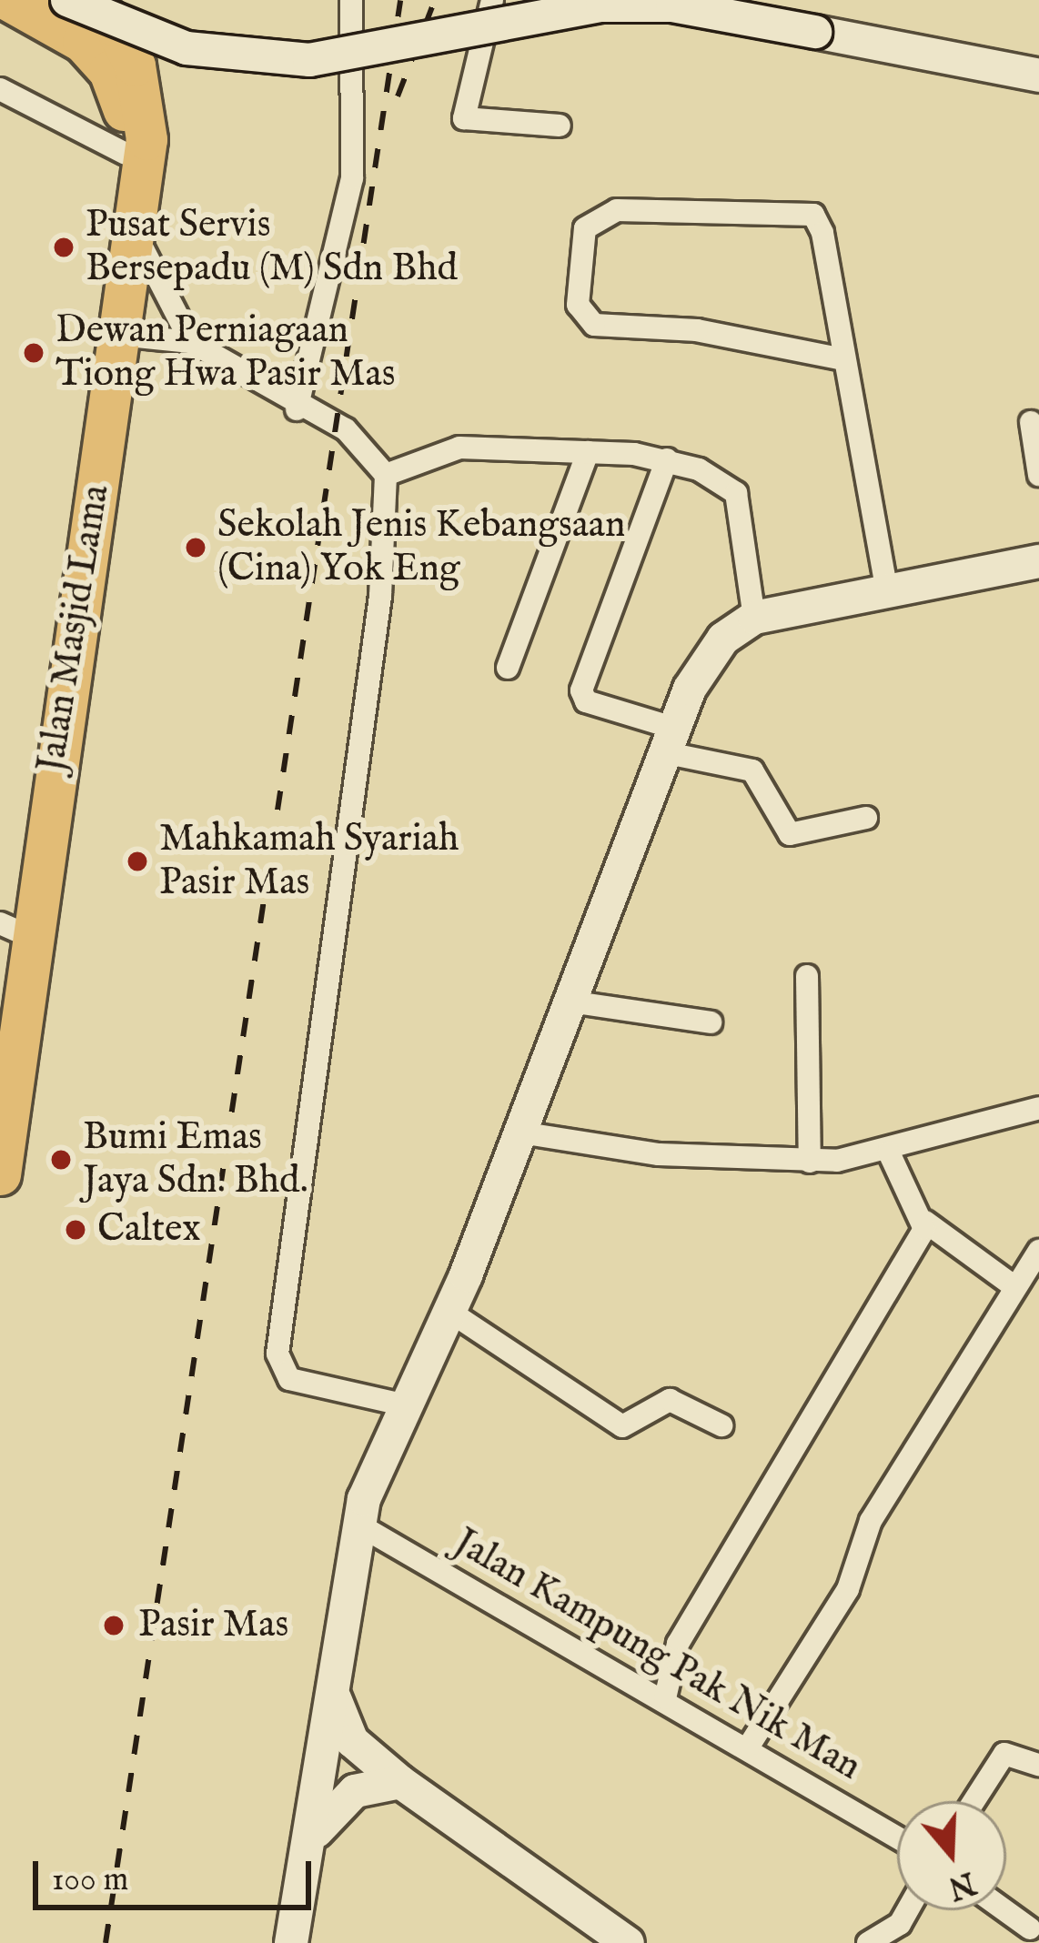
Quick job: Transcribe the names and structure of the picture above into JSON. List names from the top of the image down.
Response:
{
  "streets": {
    "highway": ["Jalan Masjid Lama"],
    "street": ["Jalan Kampung Pak Nik Man"]
  },
  "places": [
    "Pusat Servis Bersepadu (M) Sdn Bhd",
    "Dewan Perniagaan Tiong Hwa Pasir Mas",
    "Sekolah Jenis Kebangsaan (Cina) Yok Eng",
    "Mahkamah Syariah Pasir Mas",
    "Bumi Emas Jaya Sdn. Bhd.",
    "Caltex",
    "Pasir Mas"
  ],
  "scale_bar": "100 m",
  "north": "bottom"
}
